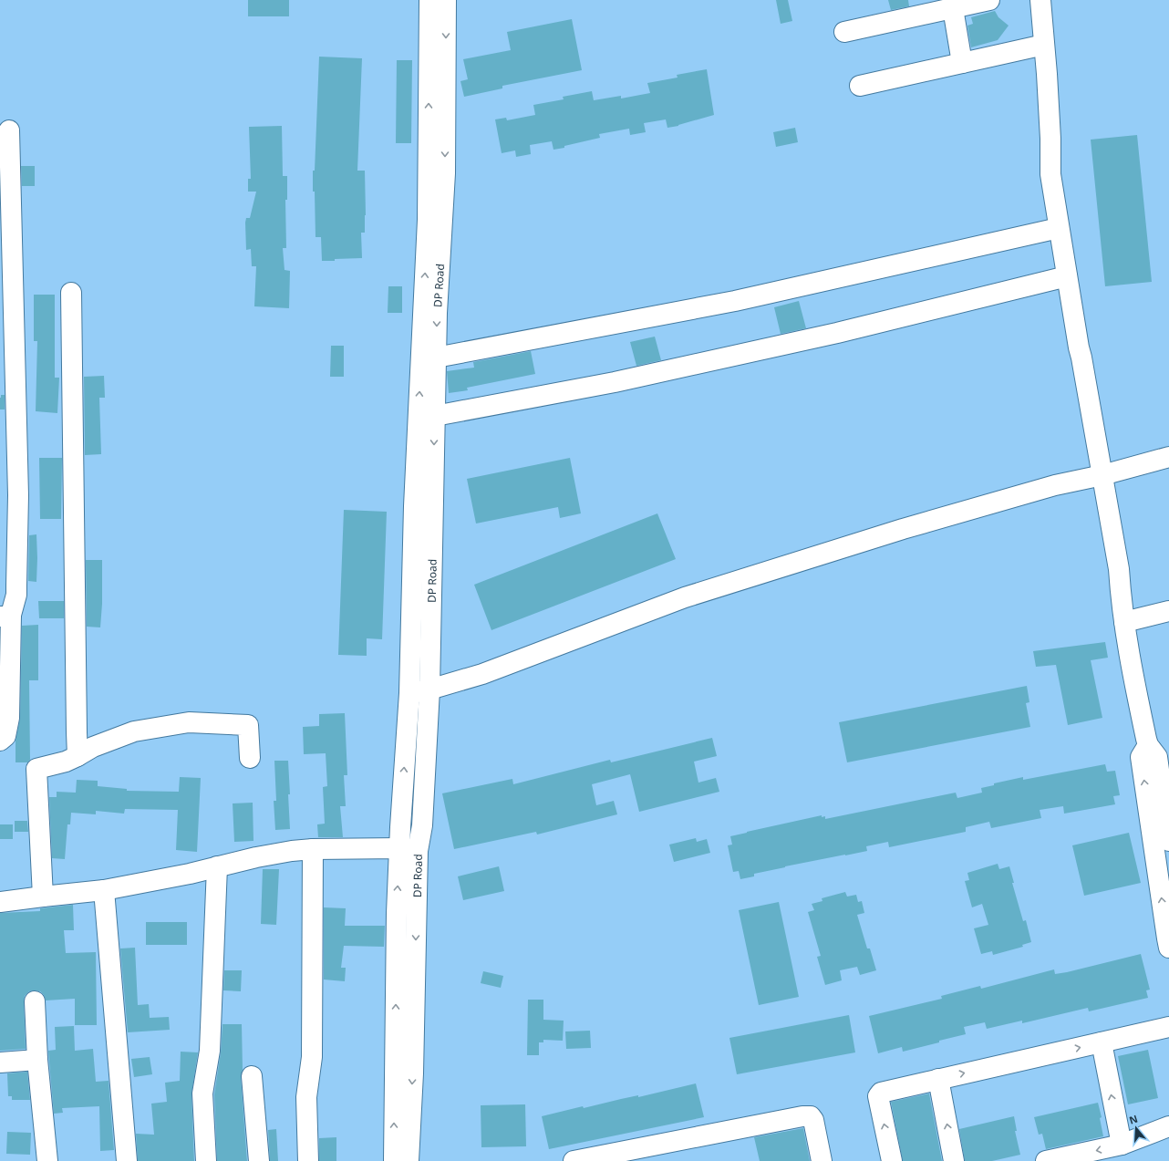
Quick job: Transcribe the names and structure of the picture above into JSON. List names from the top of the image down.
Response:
{
  "streets": {
    "street": ["DP Road"]
  },
  "north": "top"
}
